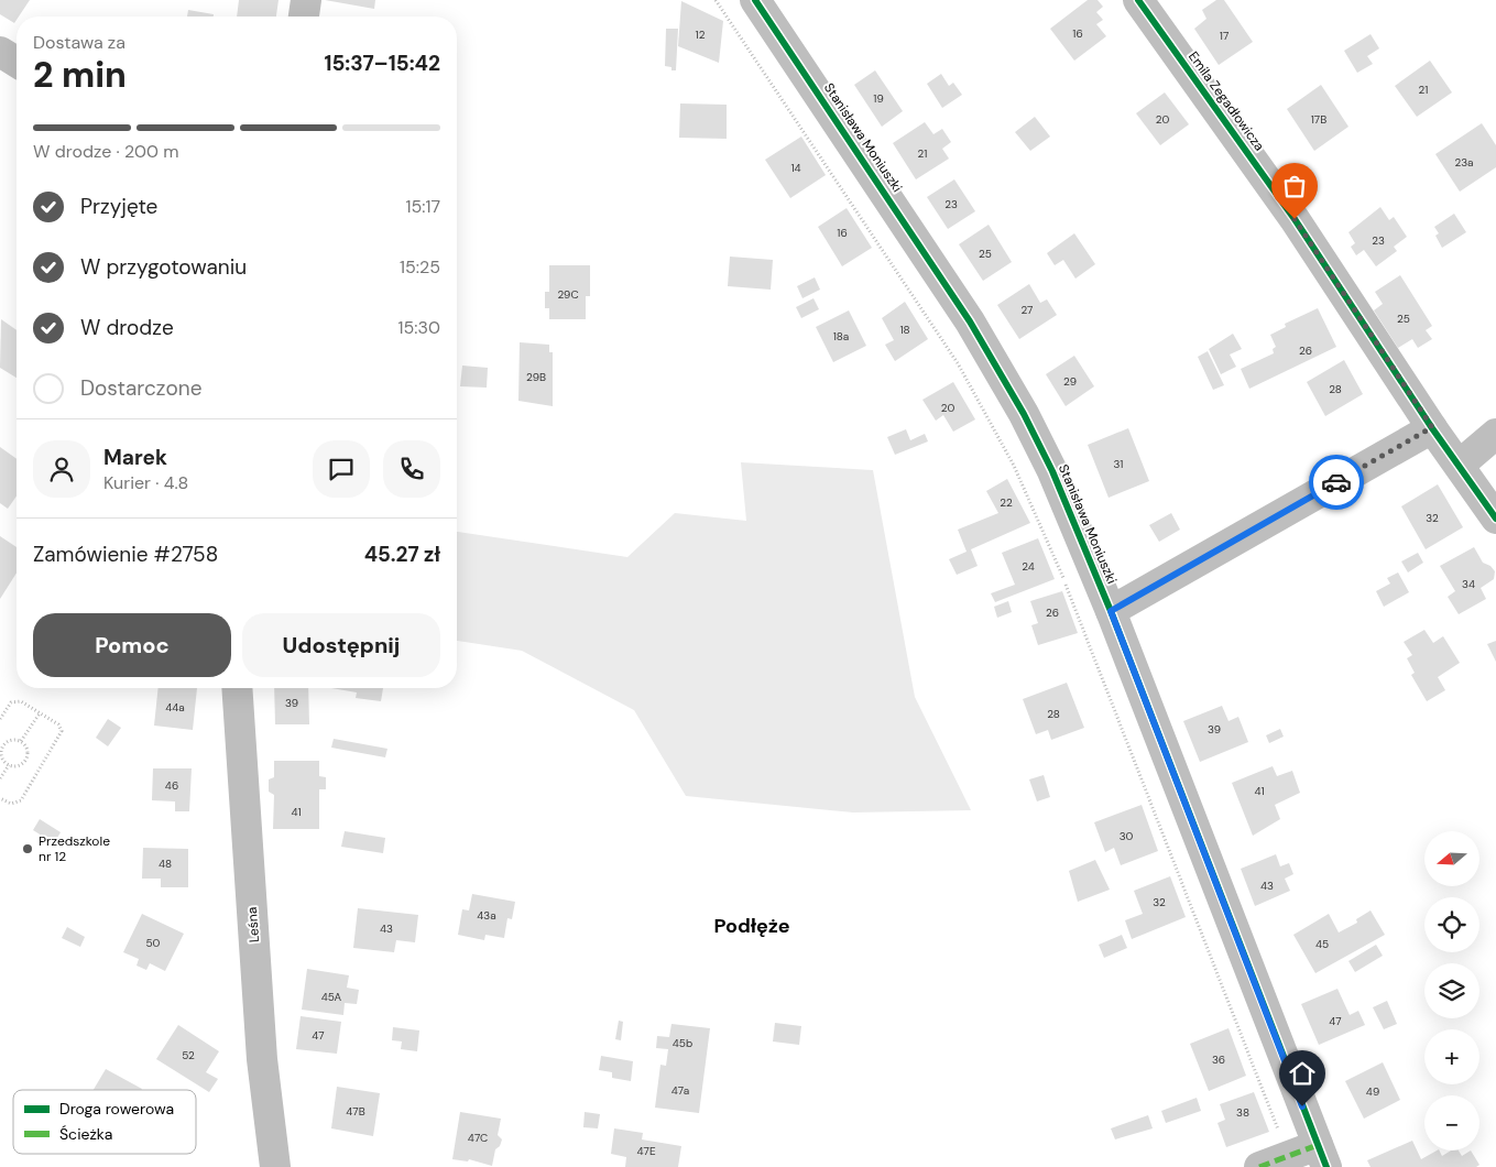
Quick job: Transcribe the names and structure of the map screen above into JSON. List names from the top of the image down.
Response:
{
  "streets": {
    "street": ["Emila Zegadłowicza", "Stanisława Moniuszki", "Leśna"]
  },
  "districts": ["Podłęże"],
  "places": ["Przedszkole nr 12"],
  "house_numbers": [
    "16",
    "12",
    "17",
    "21",
    "19",
    "20",
    "17B",
    "21",
    "23a",
    "14",
    "23",
    "16",
    "23",
    "25",
    "29C",
    "27",
    "25",
    "18",
    "18a",
    "26",
    "29B",
    "29",
    "28",
    "20",
    "31",
    "22",
    "32",
    "24",
    "34",
    "26",
    "39",
    "44a",
    "28",
    "39",
    "46",
    "41",
    "41",
    "30",
    "48",
    "43",
    "32",
    "43a",
    "43",
    "50",
    "45",
    "45A",
    "47",
    "47",
    "45b",
    "52",
    "36",
    "47a",
    "49",
    "47B",
    "38",
    "47C",
    "47E"
  ],
  "legend": ["Droga rowerowa", "Ścieżka"],
  "north": "left",
  "page": {
    "heading": ["2 min", "Dostawa za", "15:37–15:42"],
    "panel": [
      "Marek",
      "Kurier · 4.8",
      "Zamówienie #2758",
      "45.27 zł"
    ],
    "bar": "W drodze · 200 m",
    "list": [
      ["Przyjęte", "15:17"],
      ["W przygotowaniu", "15:25"],
      ["W drodze", "15:30"],
      "Dostarczone"
    ],
    "buttons": ["Pomoc", "Udostępnij"],
    "map_buttons": ["+", "−"]
  }
}
